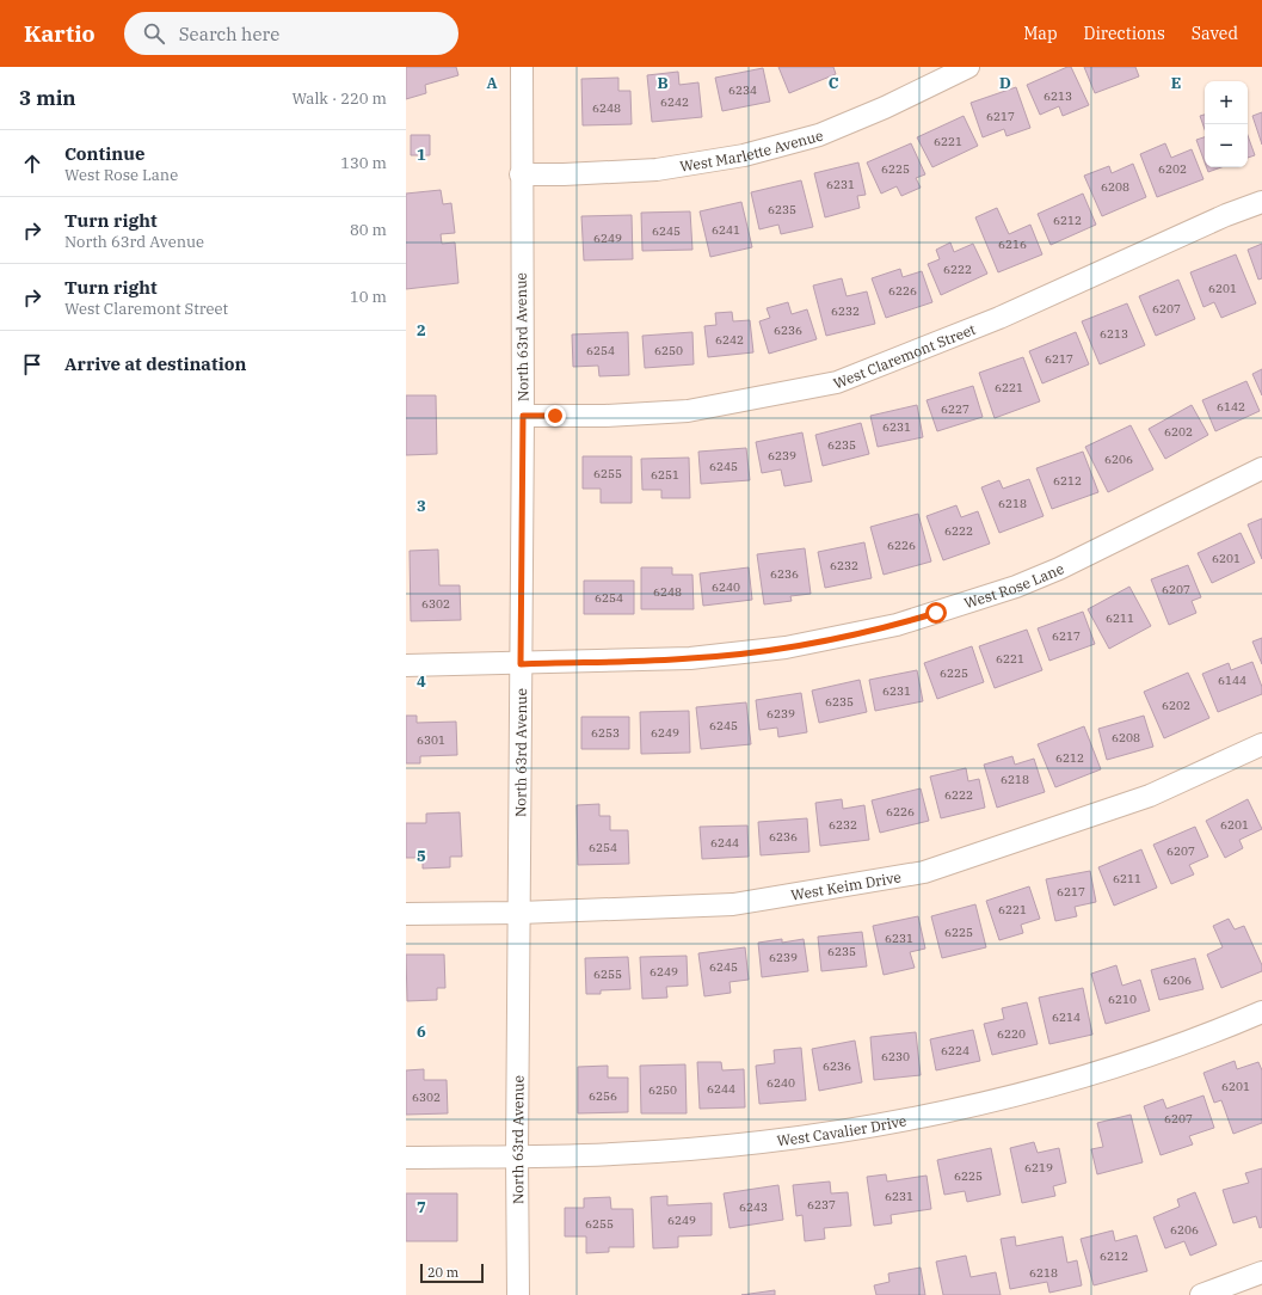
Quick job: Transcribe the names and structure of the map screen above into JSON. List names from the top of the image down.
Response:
{
  "streets": {
    "street": [
      "West Marlette Avenue",
      "North 63rd Avenue",
      "West Claremont Street",
      "West Rose Lane",
      "West Keim Drive",
      "West Cavalier Drive"
    ]
  },
  "crossings": [
    ["West Marlette Avenue", "North 63rd Avenue"],
    ["North 63rd Avenue", "West Claremont Street"],
    ["North 63rd Avenue", "West Rose Lane"],
    ["North 63rd Avenue", "West Keim Drive"],
    ["North 63rd Avenue", "West Cavalier Drive"]
  ],
  "house_numbers": [
    "6234",
    "6213",
    "6242",
    "6248",
    "6217",
    "6221",
    "6225",
    "6202",
    "6231",
    "6208",
    "6235",
    "6212",
    "6241",
    "6245",
    "6249",
    "6216",
    "6222",
    "6201",
    "6226",
    "6207",
    "6232",
    "6236",
    "6213",
    "6242",
    "6254",
    "6250",
    "6217",
    "6221",
    "6142",
    "6227",
    "6231",
    "6202",
    "6235",
    "6239",
    "6206",
    "6245",
    "6255",
    "6251",
    "6212",
    "6218",
    "6222",
    "6226",
    "6201",
    "6232",
    "6236",
    "6240",
    "6207",
    "6248",
    "6254",
    "6302",
    "6211",
    "6217",
    "6221",
    "6225",
    "6144",
    "6231",
    "6235",
    "6202",
    "6239",
    "6245",
    "6253",
    "6249",
    "6208",
    "6301",
    "6212",
    "6218",
    "6222",
    "6226",
    "6232",
    "6201",
    "6236",
    "6244",
    "6254",
    "6207",
    "6211",
    "6217",
    "6221",
    "6225",
    "6231",
    "6235",
    "6239",
    "6245",
    "6249",
    "6255",
    "6206",
    "6210",
    "6214",
    "6220",
    "6224",
    "6230",
    "6236",
    "6240",
    "6201",
    "6244",
    "6250",
    "6256",
    "6302",
    "6207",
    "6219",
    "6225",
    "6231",
    "6237",
    "6243",
    "6249",
    "6255",
    "6206",
    "6212",
    "6218"
  ],
  "scale_bar": "20 m",
  "page": {
    "header": "Kartio",
    "search": "Search here",
    "nav": ["Map", "Directions", "Saved"],
    "heading": ["3 min", "Walk · 220 m"],
    "map_buttons": ["+", "−"],
    "list": [
      ["Continue", "West Rose Lane", "130 m"],
      ["Turn right", "North 63rd Avenue", "80 m"],
      ["Turn right", "West Claremont Street", "10 m"],
      "Arrive at destination"
    ],
    "scale": "20 m"
  },
  "grid": {
    "columns": [
      "A",
      "B",
      "C",
      "D",
      "E"
    ],
    "rows": [
      "1",
      "2",
      "3",
      "4",
      "5",
      "6",
      "7"
    ]
  }
}
